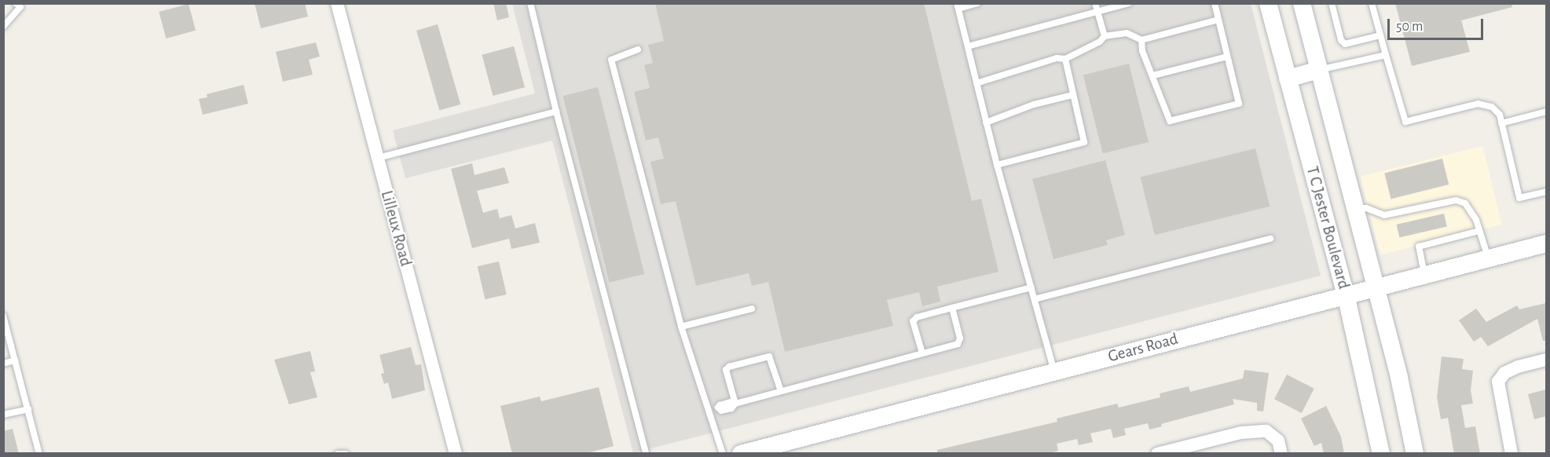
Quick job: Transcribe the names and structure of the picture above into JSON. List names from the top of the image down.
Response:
{
  "streets": {
    "main road": ["T C Jester Boulevard", "Gears Road"],
    "street": ["Lilleux Road"]
  },
  "crossings": [
    ["T C Jester Boulevard", "Gears Road"]
  ],
  "scale_bar": "50 m"
}
